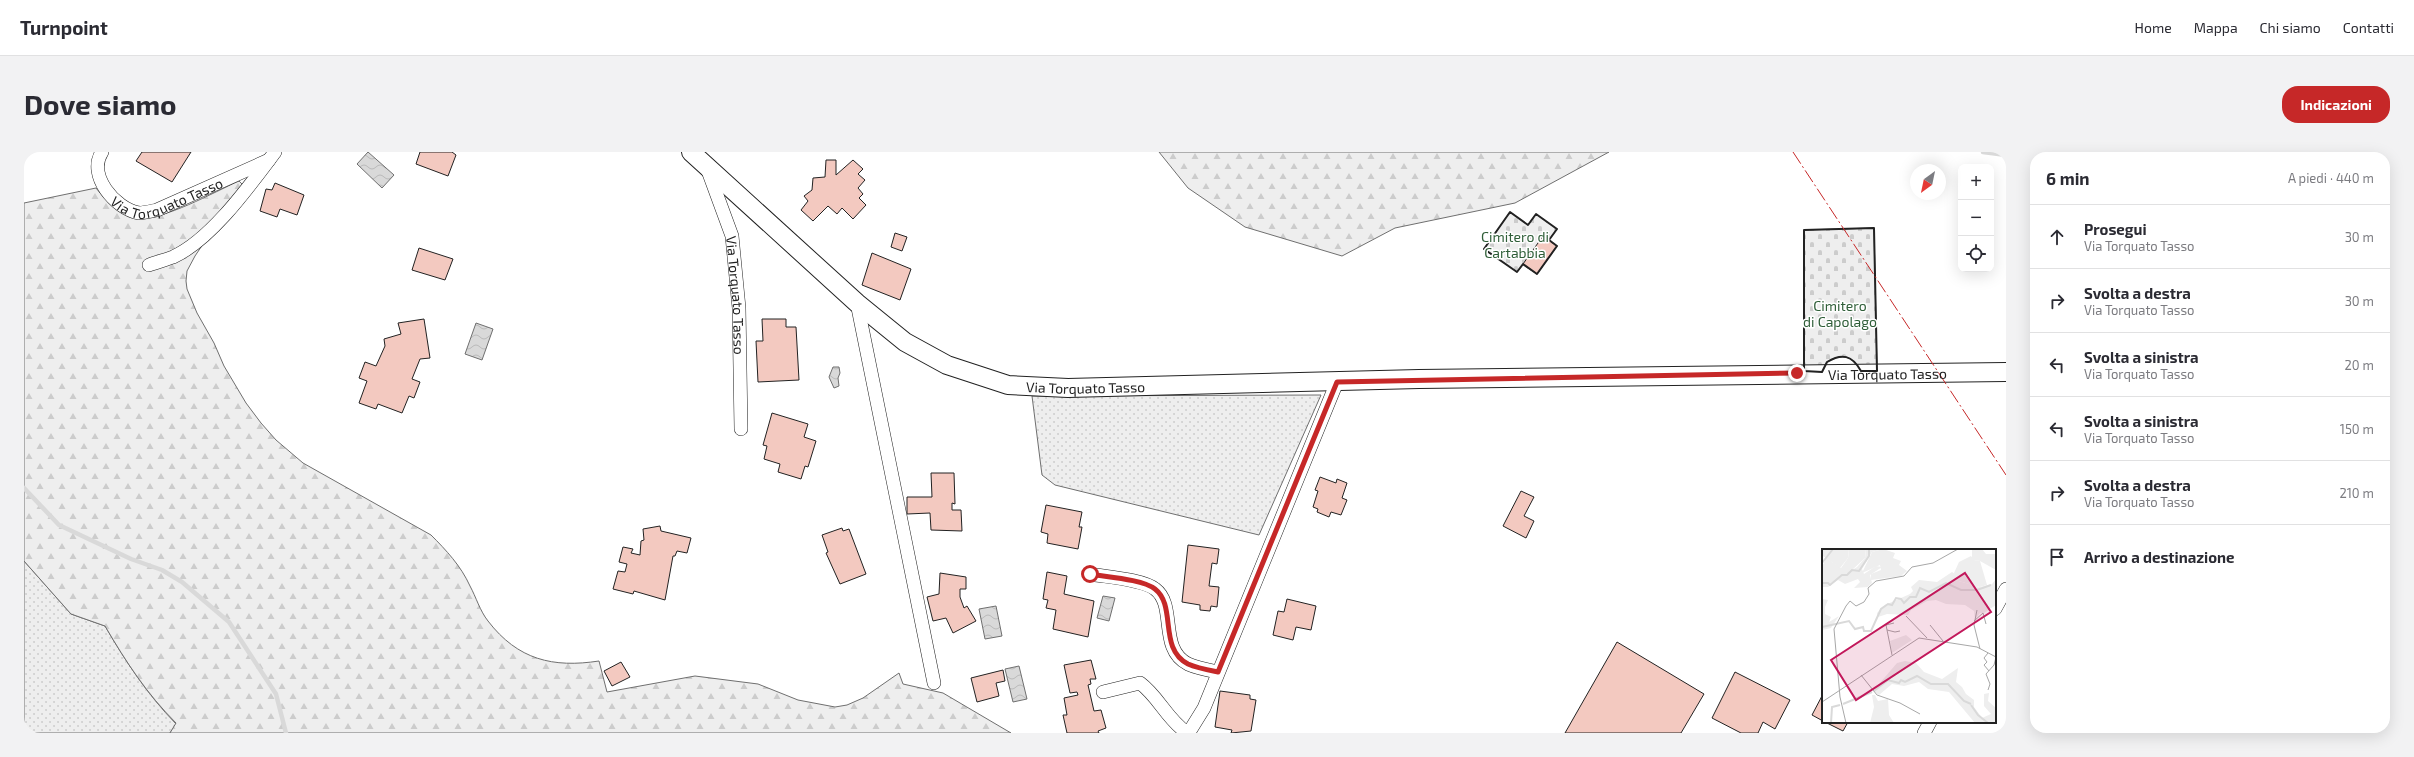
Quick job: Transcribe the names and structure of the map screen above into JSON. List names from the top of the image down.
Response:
{
  "streets": {
    "street": ["Via Torquato Tasso"]
  },
  "parks": ["Cimitero di Cartabbia", "Cimitero di Capolago"],
  "north": "bottom left",
  "page": {
    "header": "Turnpoint",
    "nav": [
      "Home",
      "Mappa",
      "Chi siamo",
      "Contatti"
    ],
    "buttons": "Indicazioni",
    "title": "Dove siamo",
    "heading": ["6 min", "A piedi · 440 m"],
    "map_buttons": ["+", "−"],
    "list": [
      ["Prosegui", "Via Torquato Tasso", "30 m"],
      ["Svolta a destra", "Via Torquato Tasso", "30 m"],
      ["Svolta a sinistra", "Via Torquato Tasso", "20 m"],
      ["Svolta a sinistra", "Via Torquato Tasso", "150 m"],
      ["Svolta a destra", "Via Torquato Tasso", "210 m"],
      "Arrivo a destinazione"
    ]
  }
}
